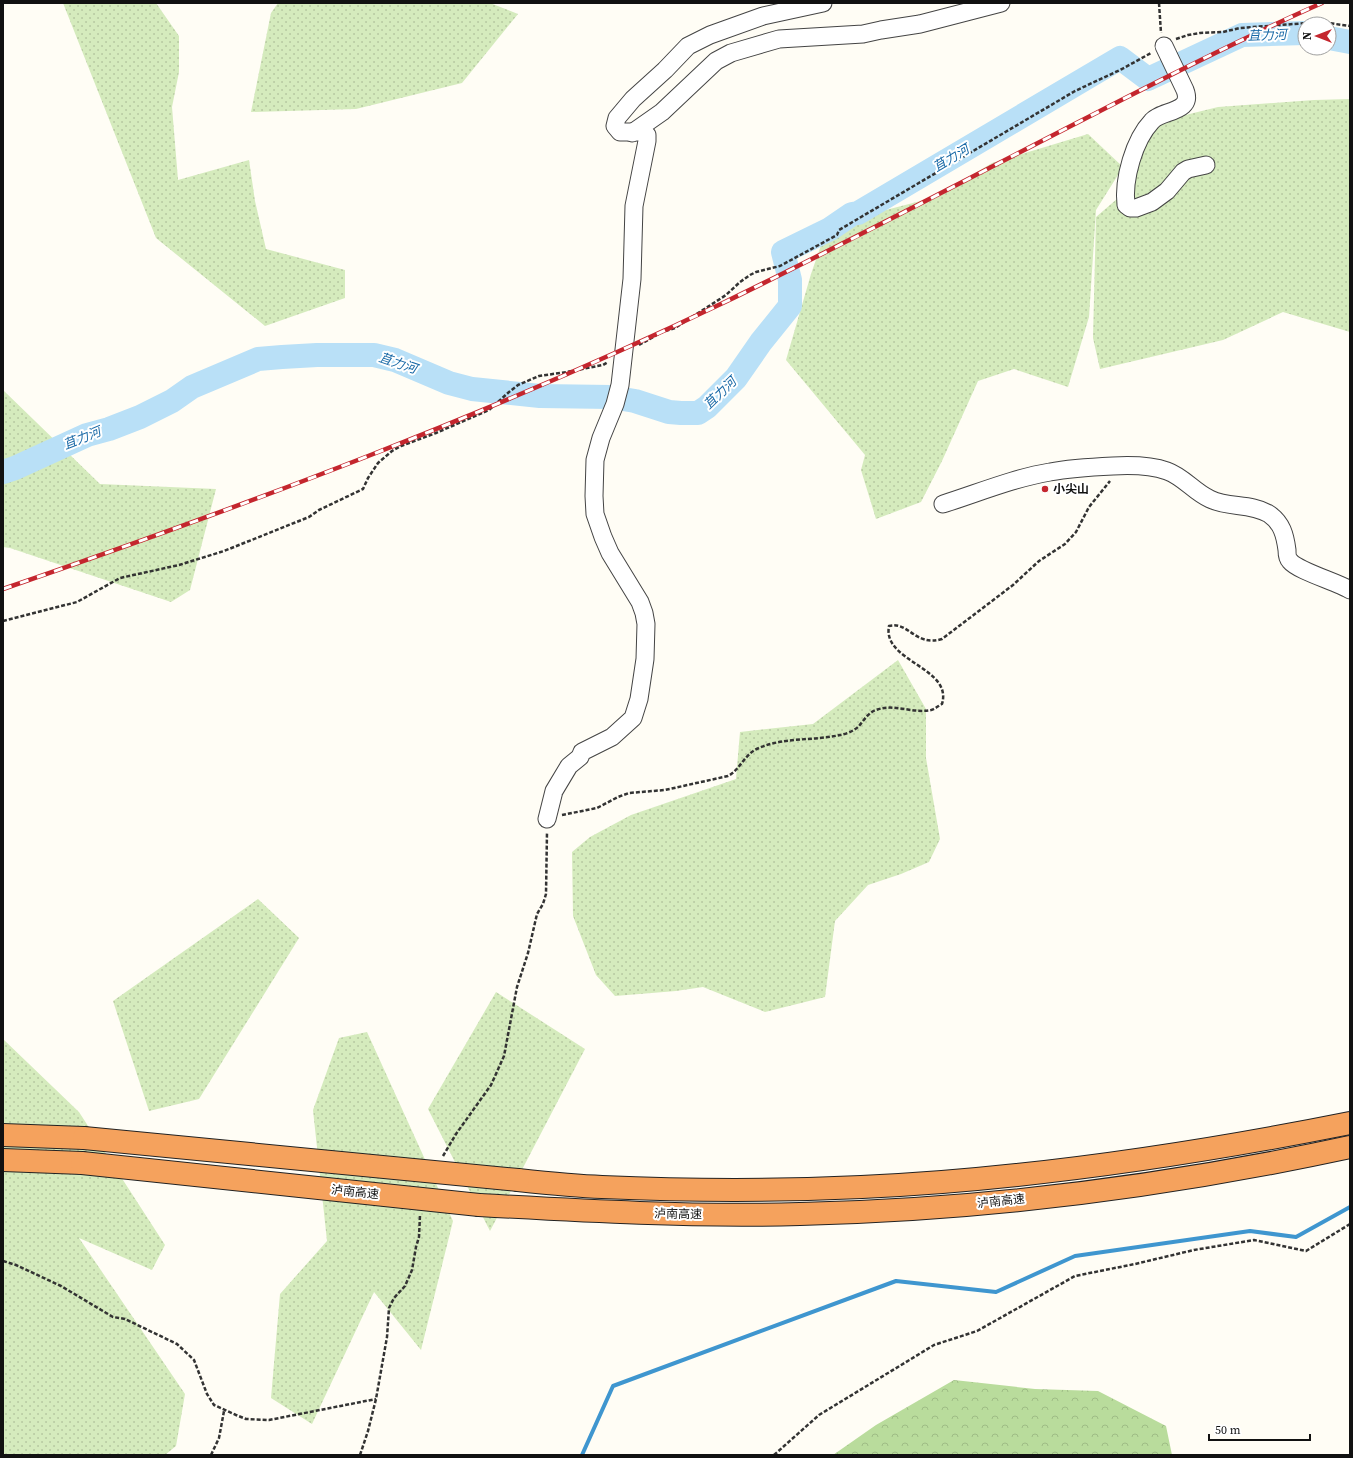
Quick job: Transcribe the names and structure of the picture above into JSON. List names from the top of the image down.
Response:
{
  "streets": {
    "highway": ["泸南高速"]
  },
  "water": ["苴力河"],
  "places": ["小尖山"],
  "scale_bar": "50 m",
  "north": "left"
}
